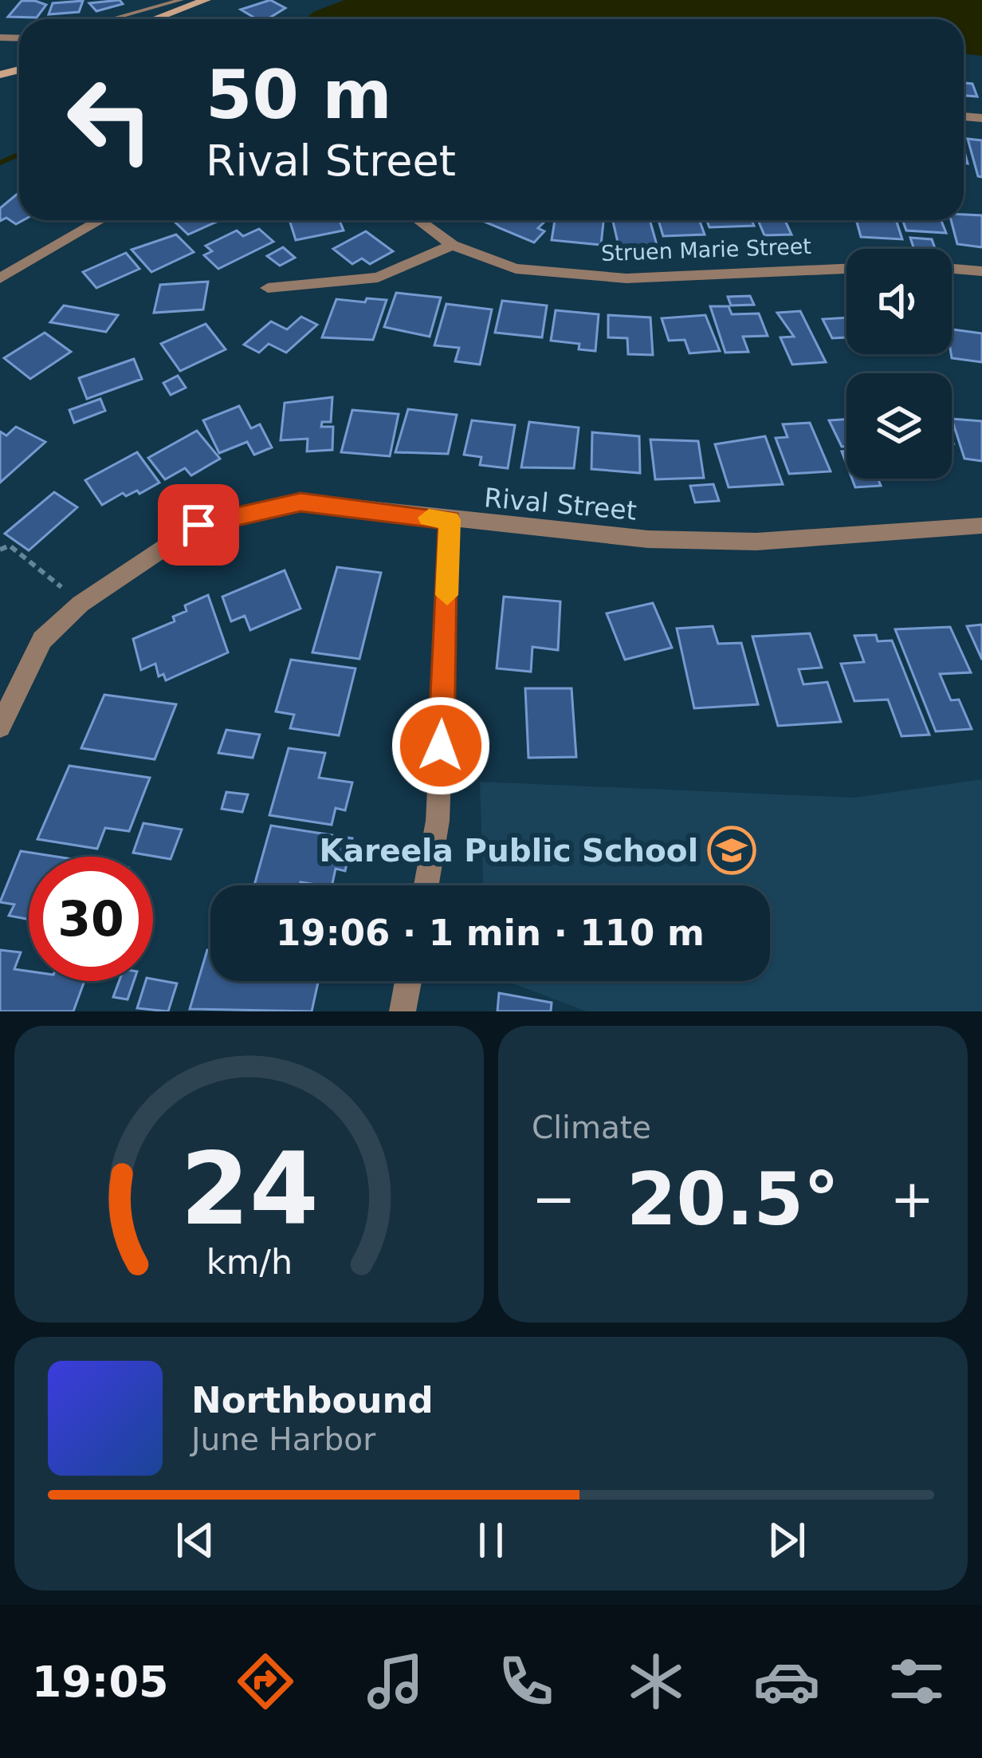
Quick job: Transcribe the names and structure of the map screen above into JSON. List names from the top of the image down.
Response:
{
  "streets": {
    "street": ["Struen Marie Street", "Rival Street"]
  },
  "places": {
    "school or university": ["Kareela Public School"]
  },
  "page": {
    "turn": ["50 m", "Rival Street"],
    "limit": "30",
    "trip": "19:06 · 1 min · 110 m",
    "tile": "Climate",
    "heat": ["−", "20.5°", "+"],
    "song": ["Northbound", "June Harbor"],
    "tabs": "19:05",
    "gauge": ["24", "km/h"]
  }
}
